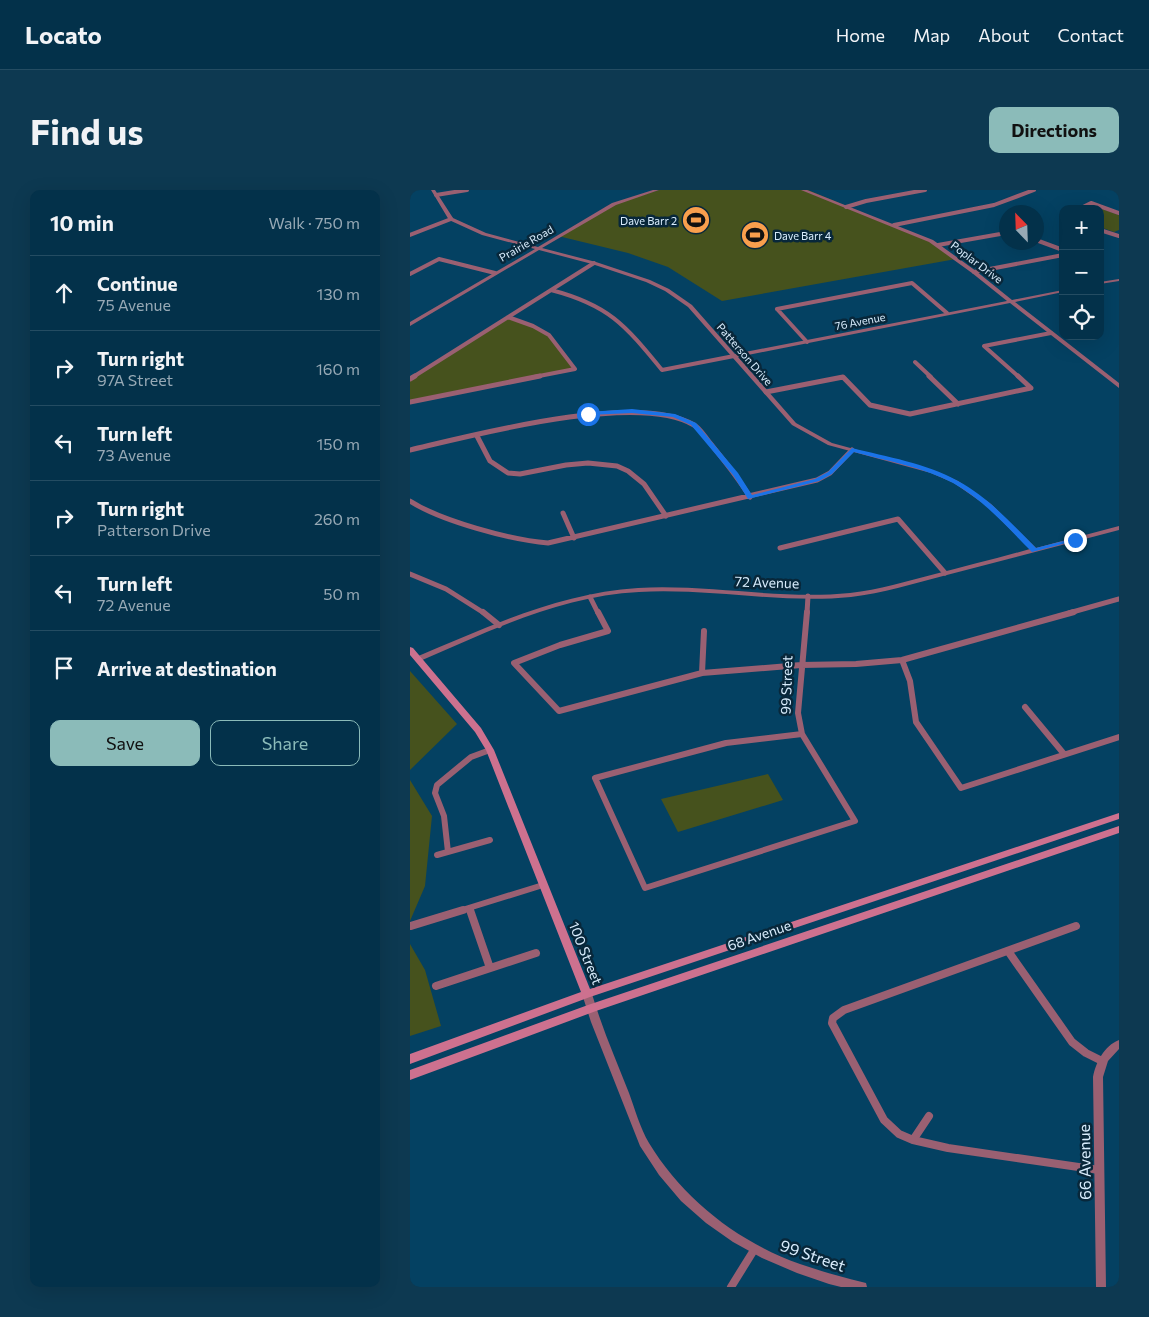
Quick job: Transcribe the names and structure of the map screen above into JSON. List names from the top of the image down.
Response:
{
  "streets": {
    "main road": ["68 Avenue", "100 Street"],
    "street": [
      "Prairie Road",
      "Poplar Drive",
      "76 Avenue",
      "Patterson Drive",
      "72 Avenue",
      "99 Street",
      "66 Avenue"
    ]
  },
  "crossings": [
    ["Prairie Road", "Patterson Drive"],
    ["Poplar Drive", "76 Avenue"],
    ["76 Avenue", "Patterson Drive"],
    ["Patterson Drive", "72 Avenue"],
    ["72 Avenue", "99 Street"],
    ["72 Avenue", "100 Street"],
    ["99 Street", "100 Street"],
    ["68 Avenue", "100 Street"]
  ],
  "places": {
    "sports": ["Dave Barr 2", "Dave Barr 4"]
  },
  "north": "top left",
  "page": {
    "header": "Locato",
    "nav": [
      "Home",
      "Map",
      "About",
      "Contact"
    ],
    "buttons": [
      "Directions",
      ["Save", "Share"]
    ],
    "title": "Find us",
    "heading": ["10 min", "Walk · 750 m"],
    "map_buttons": ["+", "−"],
    "list": [
      ["Continue", "75 Avenue", "130 m"],
      ["Turn right", "97A Street", "160 m"],
      ["Turn left", "73 Avenue", "150 m"],
      ["Turn right", "Patterson Drive", "260 m"],
      ["Turn left", "72 Avenue", "50 m"],
      "Arrive at destination"
    ]
  }
}
